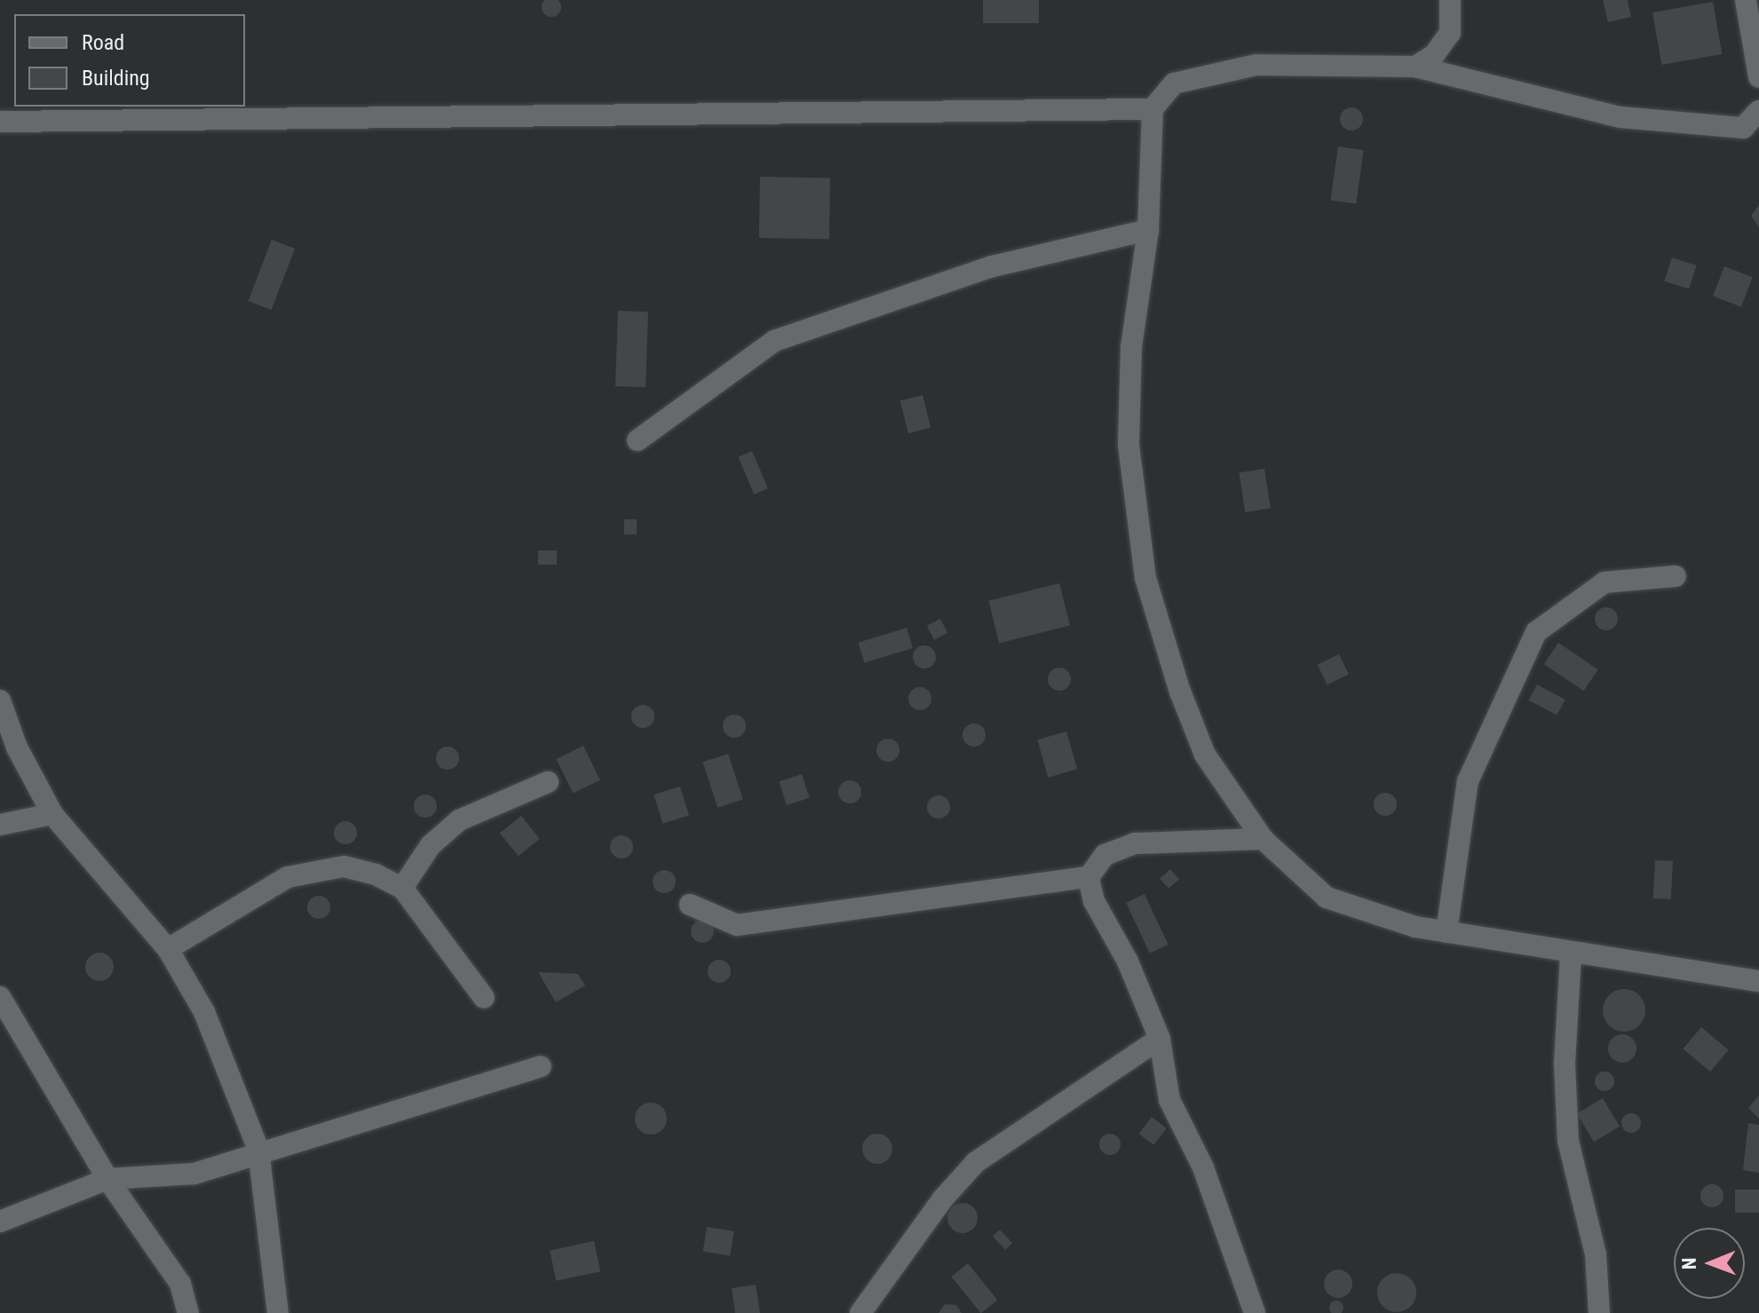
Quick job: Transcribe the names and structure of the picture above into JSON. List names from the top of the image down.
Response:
{
  "legend": ["Road", "Building"],
  "north": "left"
}
